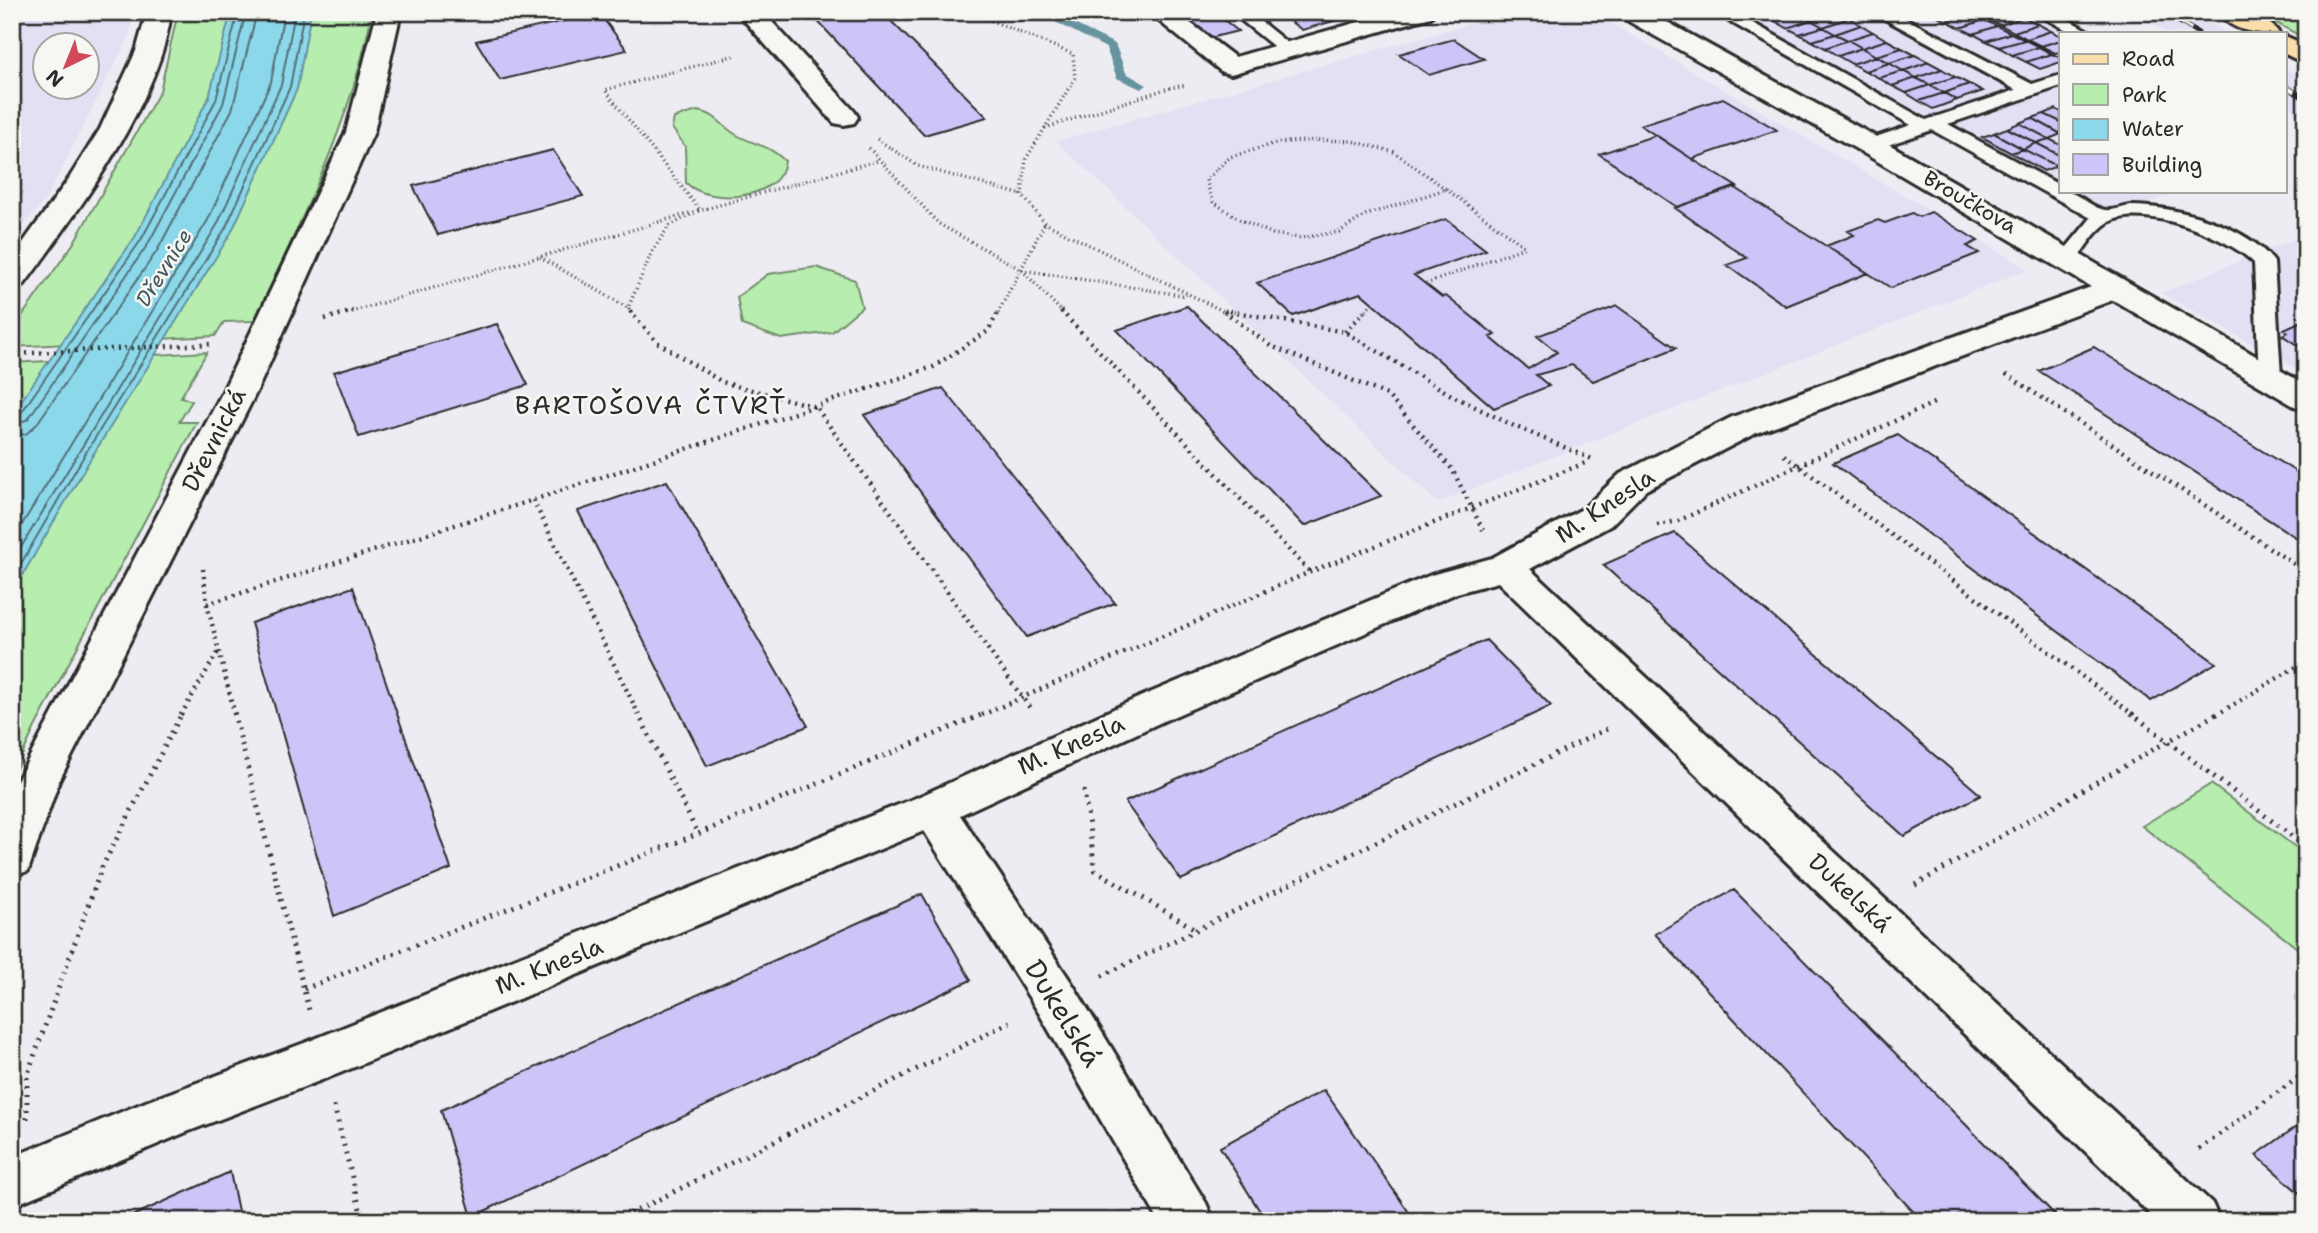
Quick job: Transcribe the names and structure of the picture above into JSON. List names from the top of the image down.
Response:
{
  "streets": {
    "street": [
      "Broučkova",
      "Dřevnická",
      "M. Knesla",
      "Dukelská"
    ]
  },
  "crossings": [
    ["Broučkova", "M. Knesla"],
    ["M. Knesla", "Dukelská"]
  ],
  "districts": ["BARTOŠOVA ČTVRŤ"],
  "water": ["Dřevnice"],
  "legend": [
    "Road",
    "Park",
    "Water",
    "Building"
  ],
  "north": "bottom left"
}
